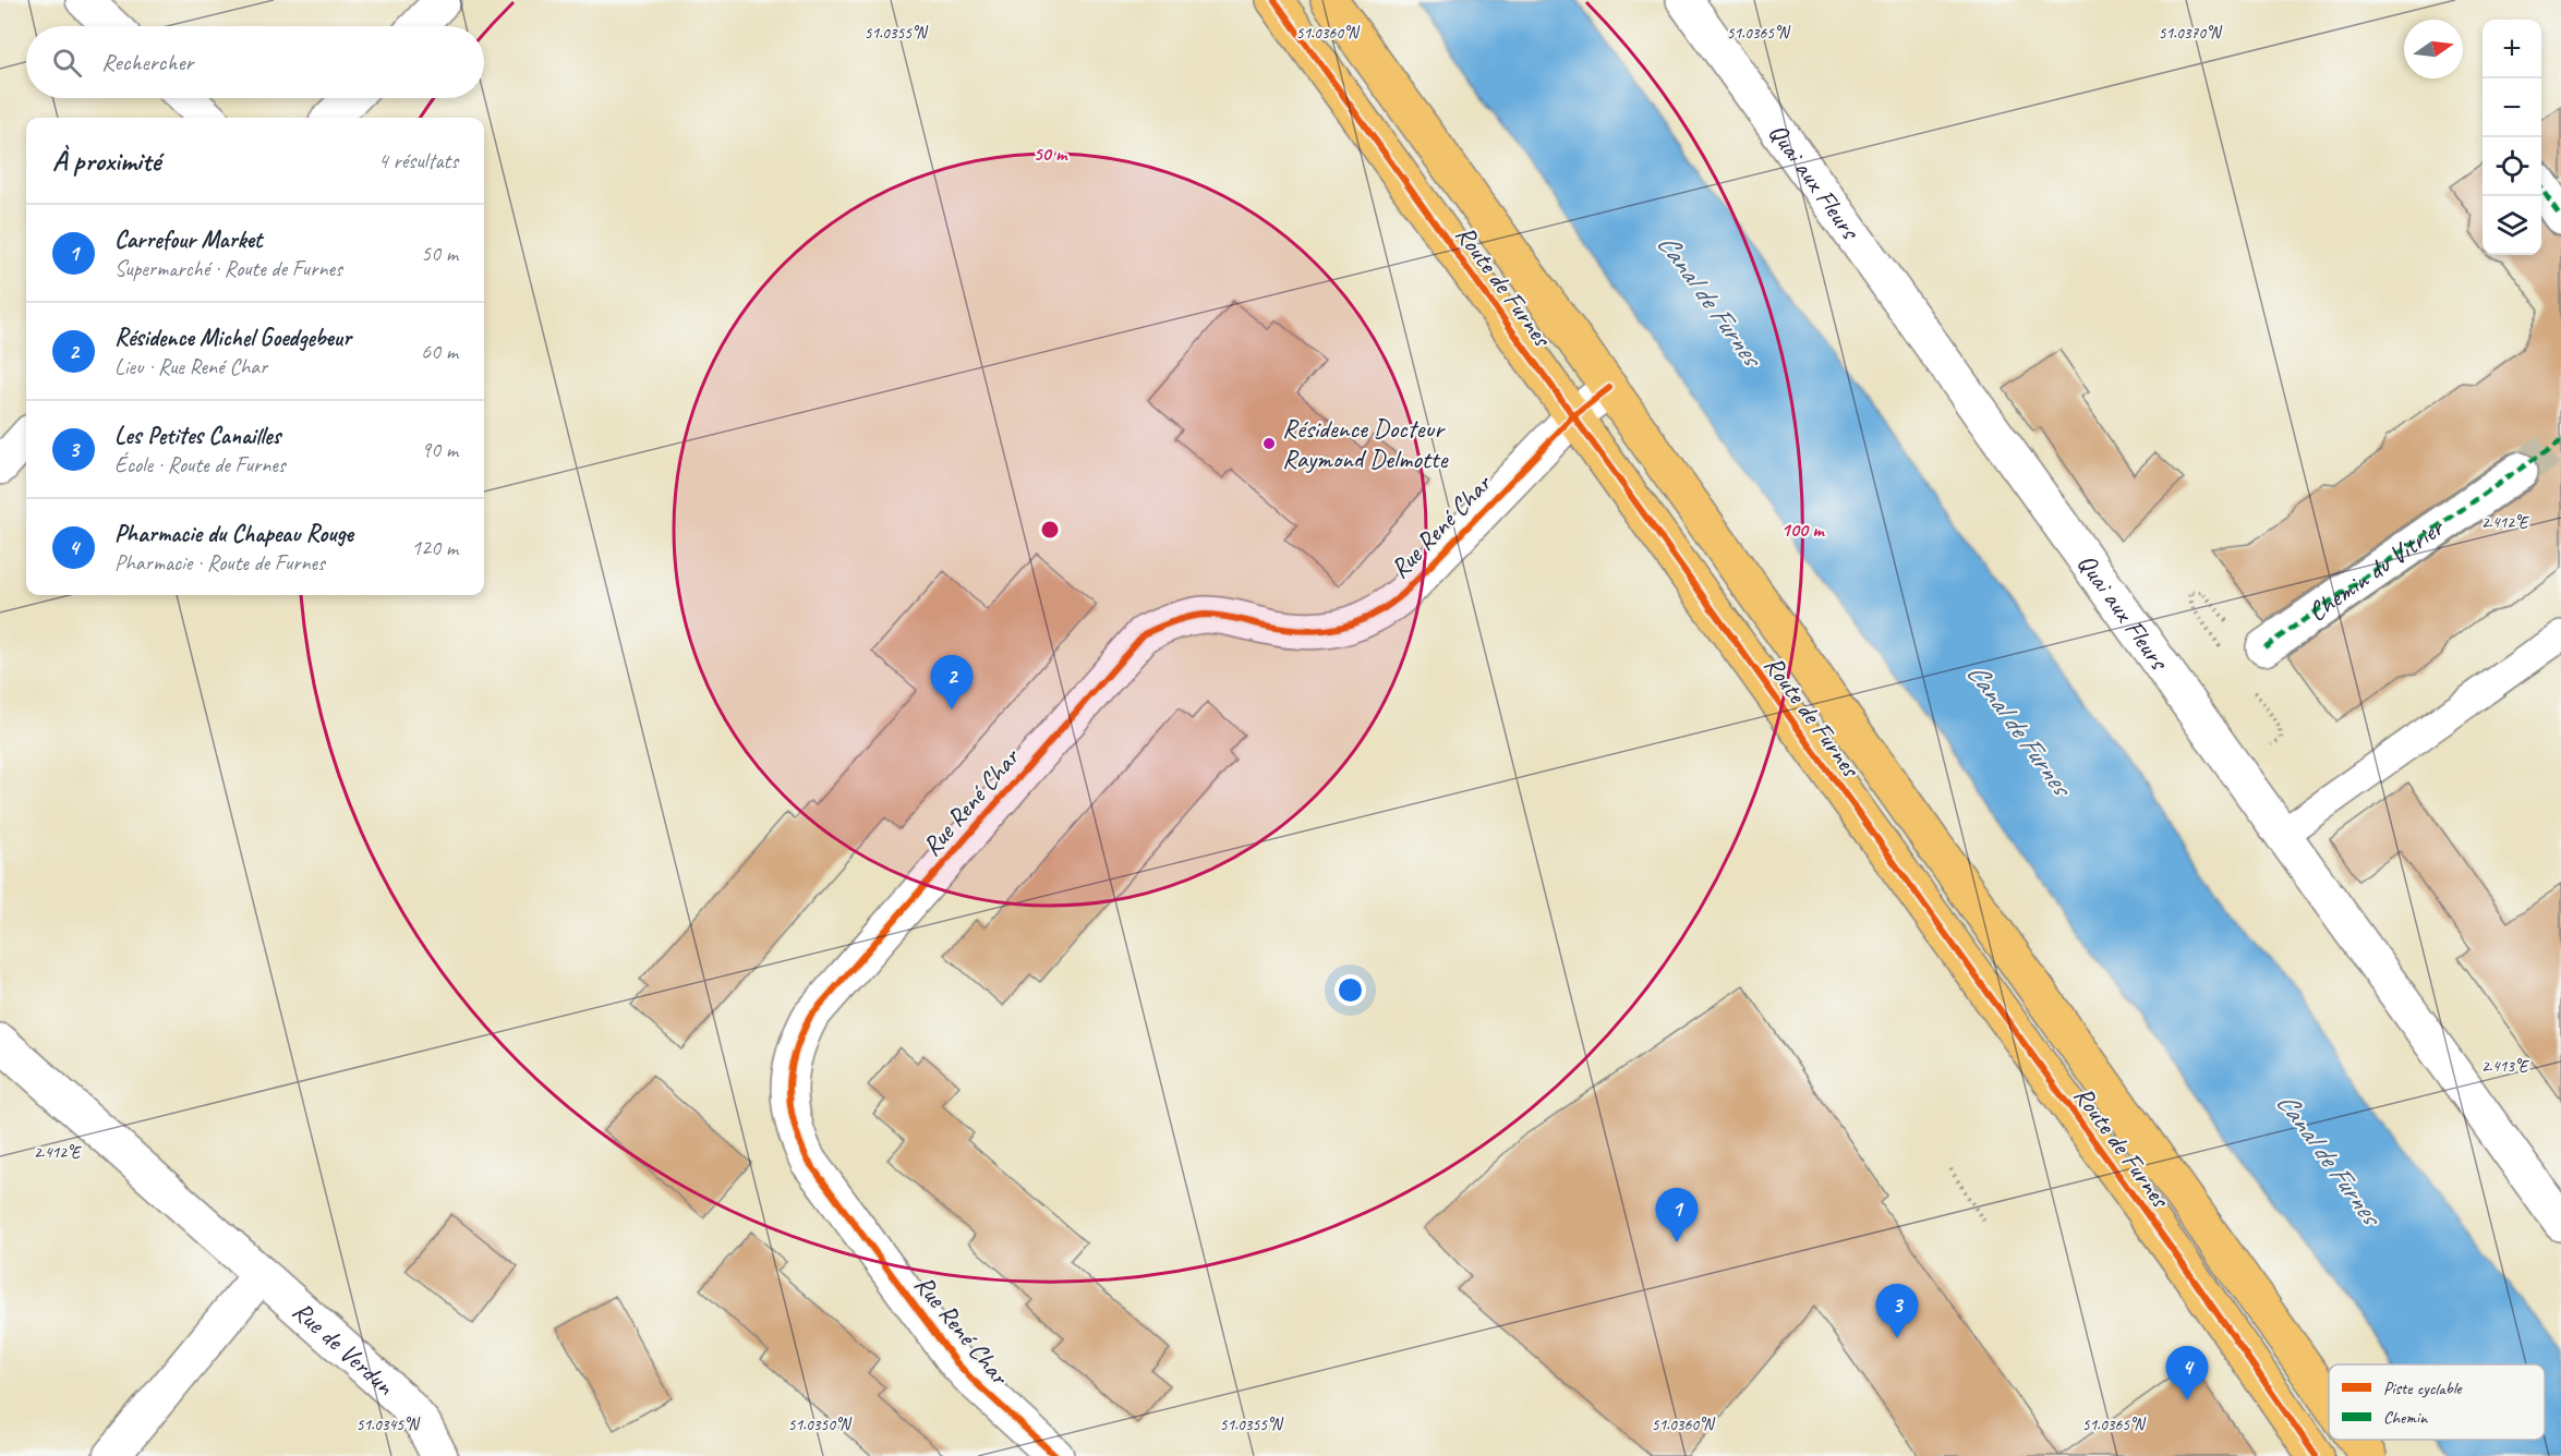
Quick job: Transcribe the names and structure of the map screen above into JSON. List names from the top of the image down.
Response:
{
  "streets": {
    "main road": ["Route de Furnes"],
    "street": [
      "Quai aux Fleurs",
      "Rue René Char",
      "Chemin du Vitrier",
      "Rue de Verdun"
    ]
  },
  "crossings": [
    ["Route de Furnes", "Rue René Char"]
  ],
  "water": ["Canal de Furnes"],
  "places": ["Résidence Docteur Raymond Delmotte"],
  "legend": ["Piste cyclable", "Chemin"],
  "north": "right",
  "page": {
    "map_buttons": ["+", "−"],
    "search": "Rechercher",
    "heading": ["À proximité", "4 résultats"],
    "list": [
      {
        "mark": "1",
        "name": "Carrefour Market",
        "note": "Supermarché · Route de Furnes",
        "value": "50 m"
      },
      {
        "mark": "2",
        "name": "Résidence Michel Goedgebeur",
        "note": "Lieu · Rue René Char",
        "value": "60 m"
      },
      {
        "mark": "3",
        "name": "Les Petites Canailles",
        "note": "École · Route de Furnes",
        "value": "90 m"
      },
      {
        "mark": "4",
        "name": "Pharmacie du Chapeau Rouge",
        "note": "Pharmacie · Route de Furnes",
        "value": "120 m"
      }
    ],
    "pins": [
      "2",
      "1",
      "3",
      "4"
    ]
  },
  "coordinates": [
    "51.0355°N",
    "51.0360°N",
    "51.0365°N",
    "51.0370°N",
    "2.412°E",
    "2.413°E",
    "51.0345°N",
    "51.0350°N"
  ],
  "rings": ["50 m", "100 m"]
}
